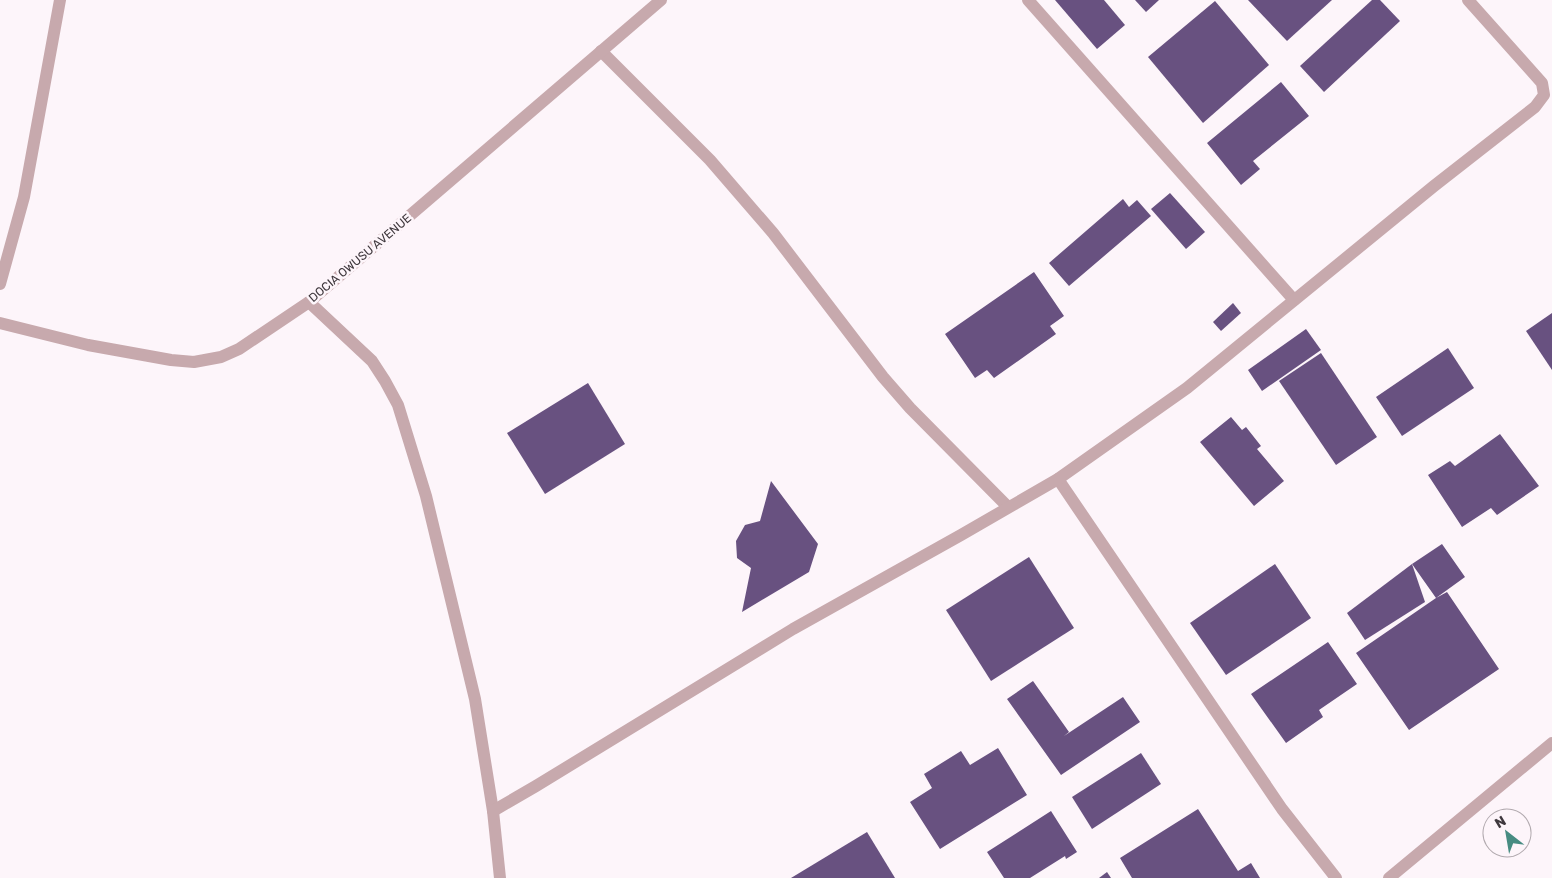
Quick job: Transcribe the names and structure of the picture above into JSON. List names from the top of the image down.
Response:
{
  "streets": {
    "street": ["DOCIA OWUSU AVENUE"]
  },
  "north": "top left"
}
